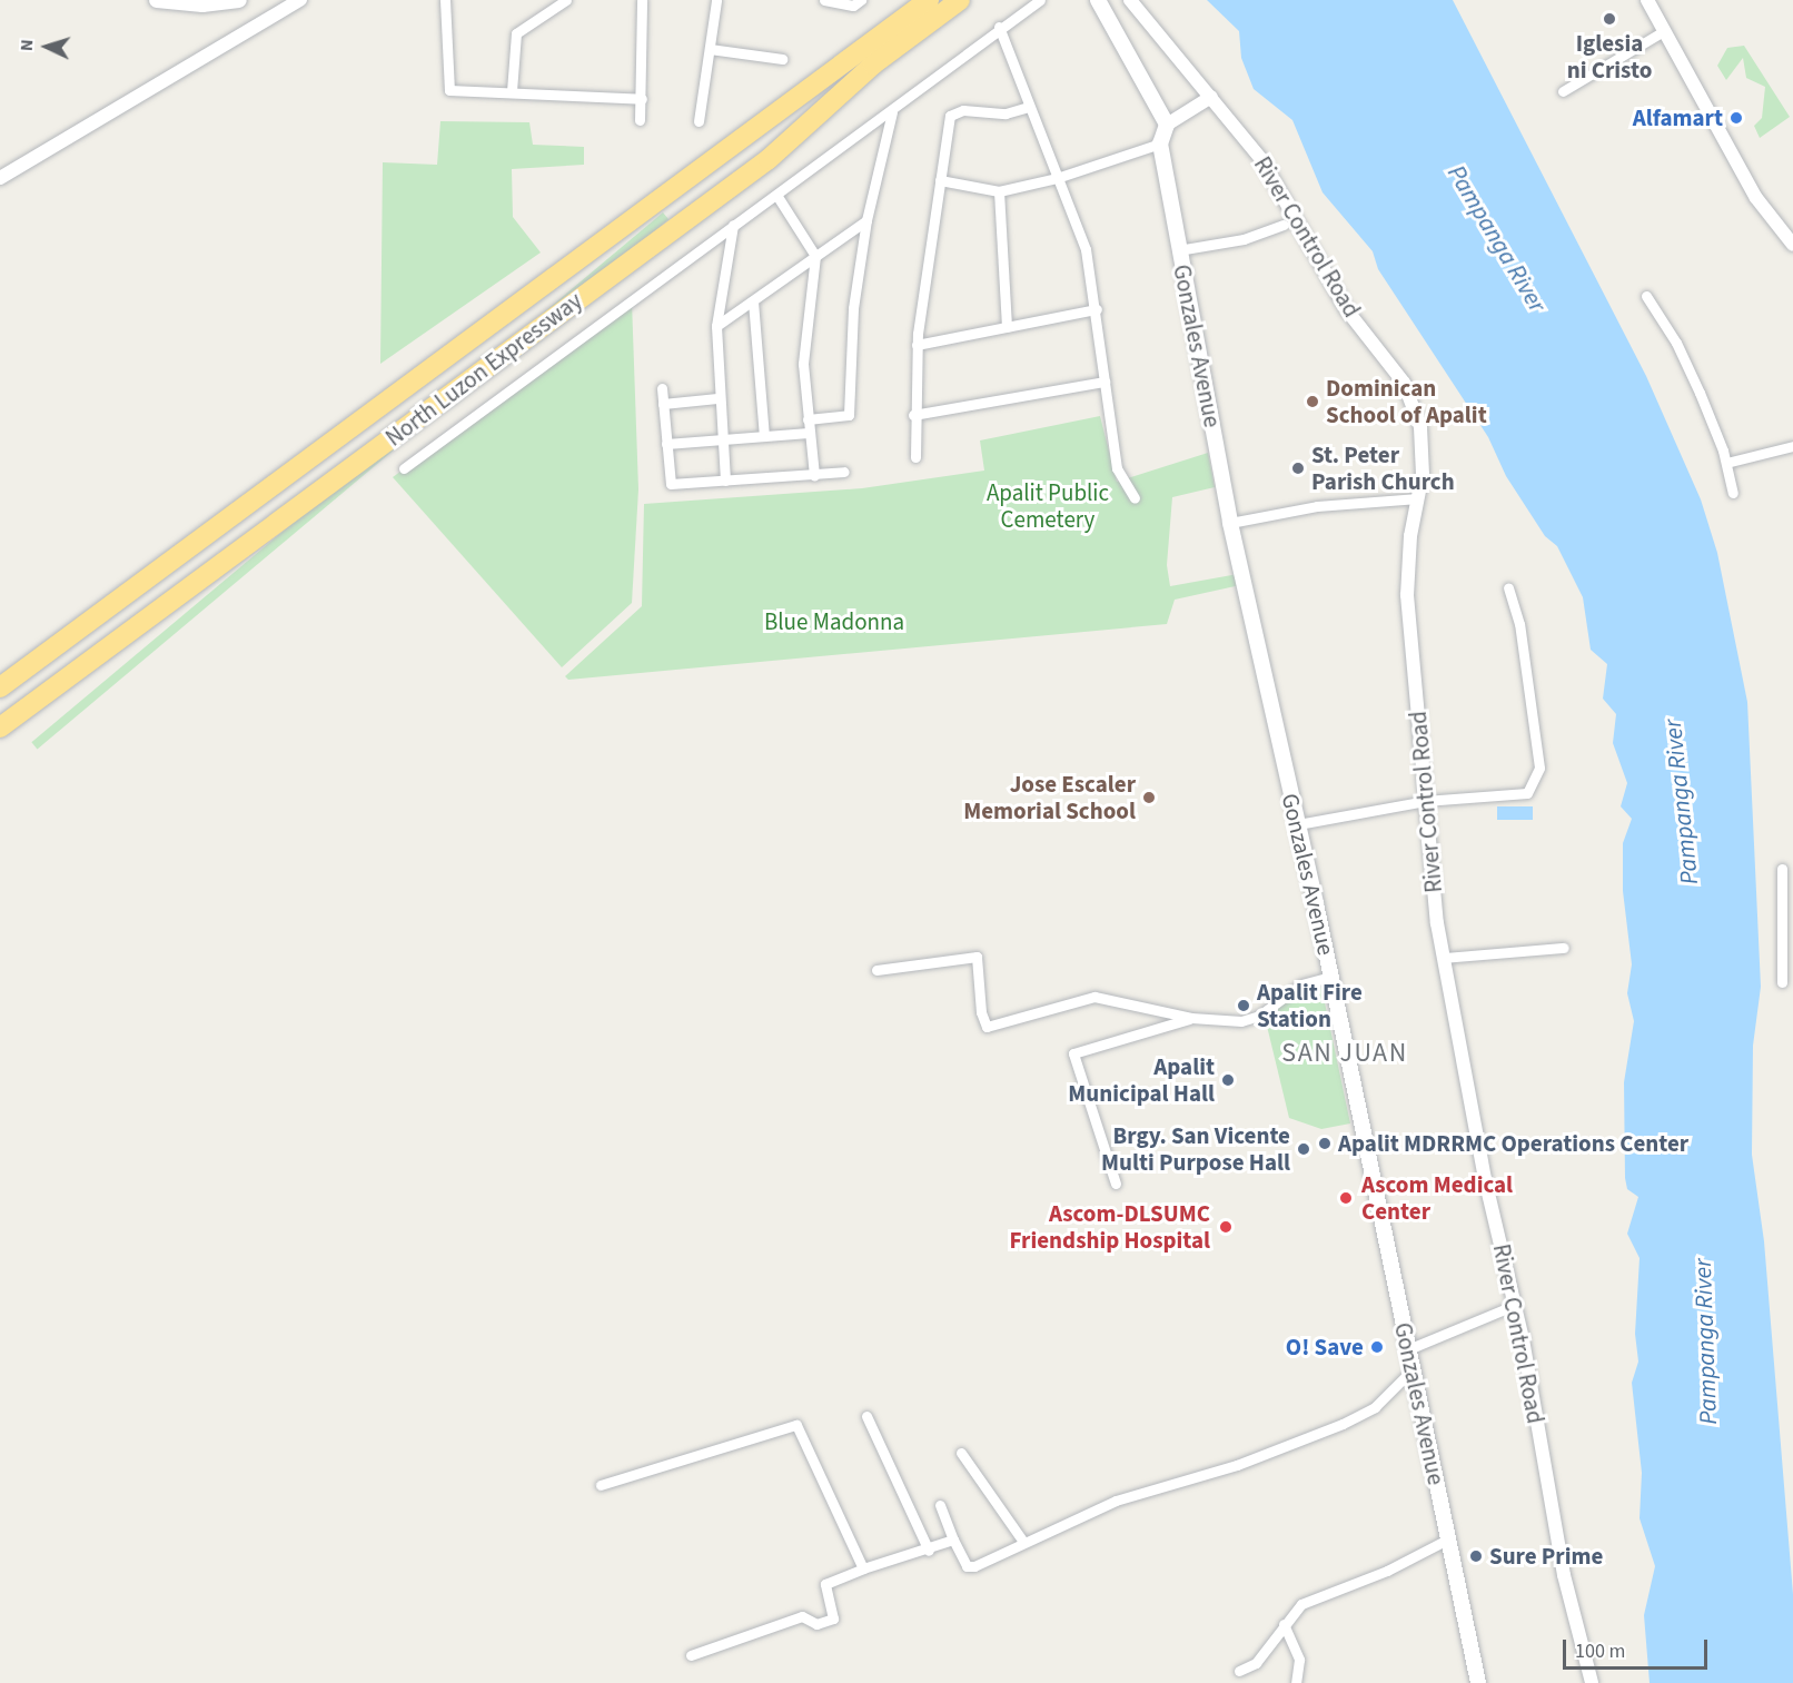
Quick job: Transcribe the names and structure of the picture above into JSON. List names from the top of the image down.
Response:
{
  "streets": {
    "highway": ["North Luzon Expressway"],
    "main road": ["Gonzales Avenue"],
    "street": ["River Control Road"]
  },
  "districts": ["SAN JUAN"],
  "water": ["Pampanga River"],
  "parks": ["Apalit Public Cemetery", "Blue Madonna"],
  "places": [
    "Iglesia ni Cristo",
    "Alfamart",
    "Dominican School of Apalit",
    "St. Peter Parish Church",
    "Jose Escaler Memorial School",
    "Apalit Fire Station",
    "Apalit Municipal Hall",
    "Apalit MDRRMC Operations Center",
    "Brgy. San Vicente Multi Purpose Hall",
    "Ascom Medical Center",
    "Ascom-DLSUMC Friendship Hospital",
    "O! Save",
    "Sure Prime"
  ],
  "scale_bar": "100 m",
  "north": "left"
}
